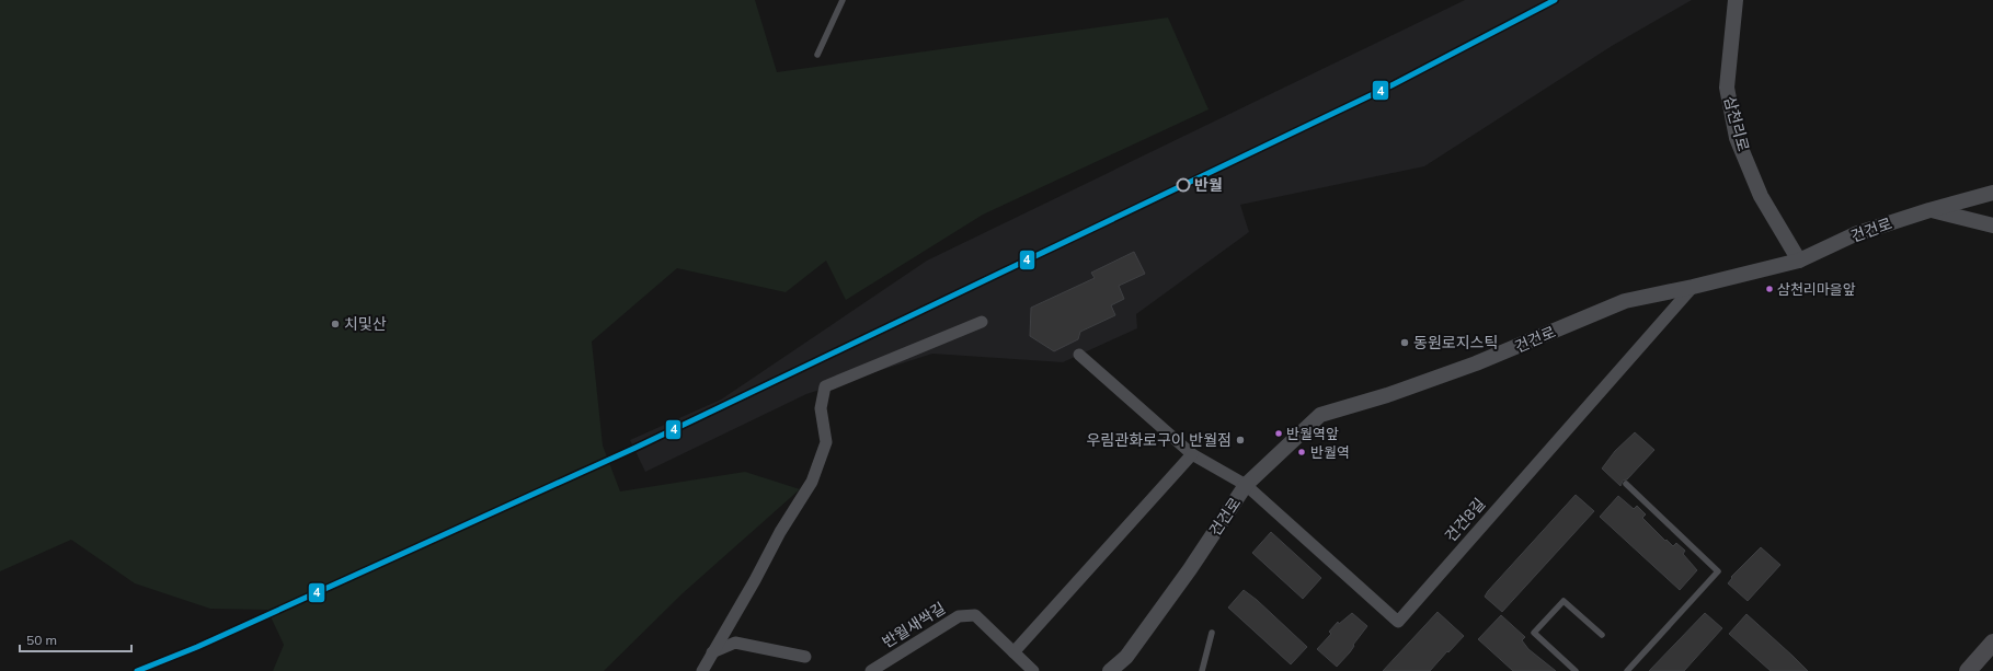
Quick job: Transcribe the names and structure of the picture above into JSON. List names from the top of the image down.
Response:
{
  "streets": {
    "street": [
      "삼천리로",
      "건건로",
      "건건8길",
      "반월새싹길"
    ]
  },
  "crossings": [
    ["삼천리로", "건건로"],
    ["건건로", "건건8길"]
  ],
  "places": [
    "반월",
    "삼천리마을앞",
    "치및산",
    "동원로지스틱",
    "반월역앞",
    "우림관화로구이 반월점",
    "반월역"
  ],
  "lines": ["transit line 4"],
  "scale_bar": "50 m"
}
